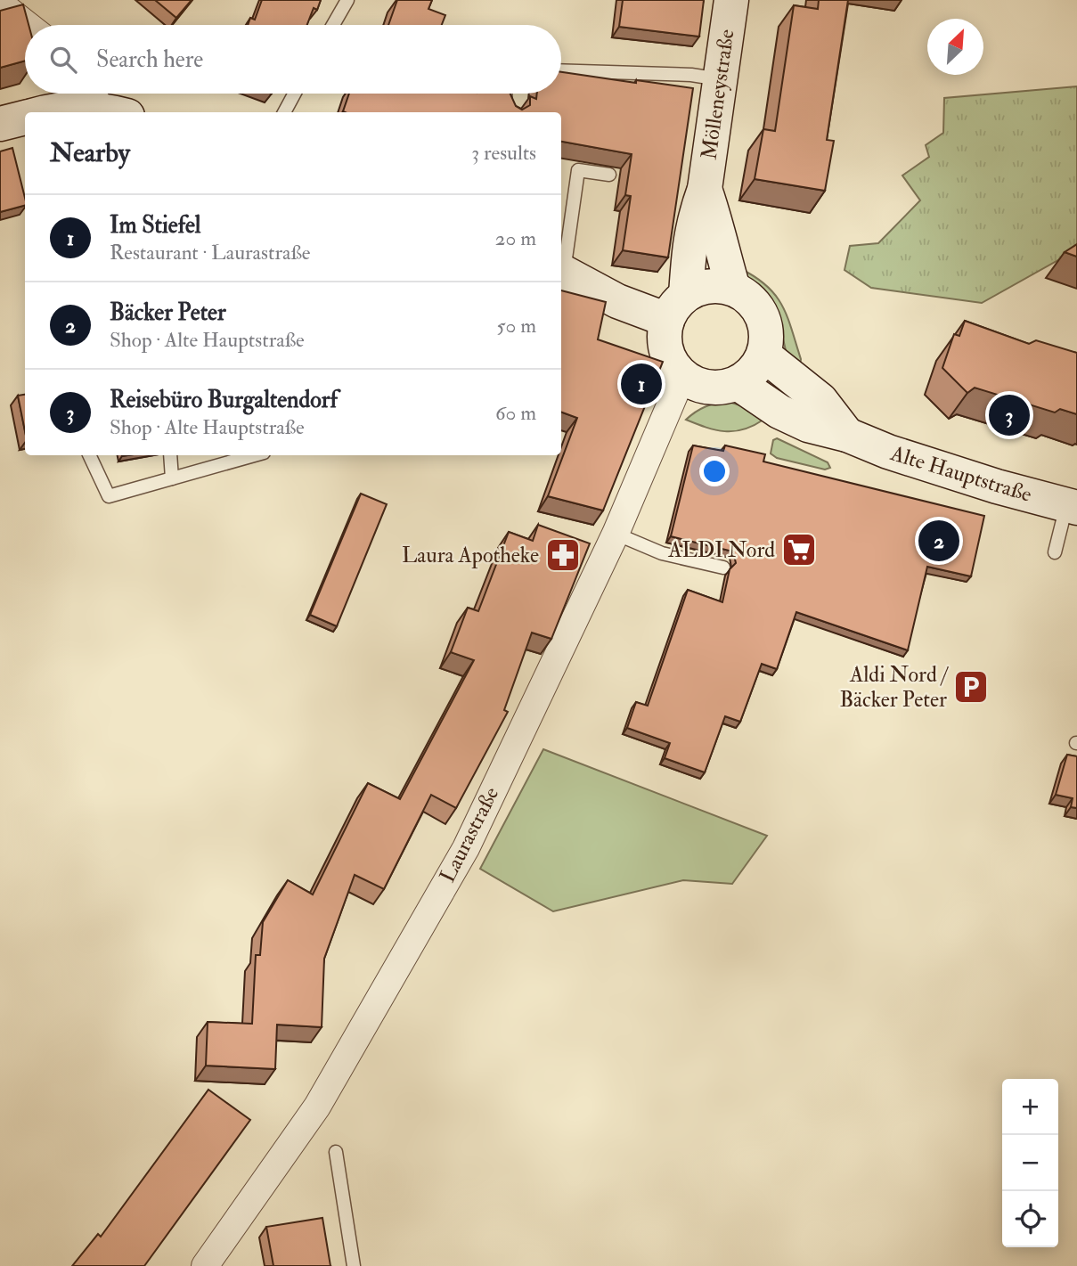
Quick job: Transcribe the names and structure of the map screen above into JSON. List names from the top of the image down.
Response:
{
  "streets": {
    "main road": ["Mölleneystraße", "Alte Hauptstraße"],
    "street": ["Laurastraße"]
  },
  "crossings": [
    ["Mölleneystraße", "Alte Hauptstraße"],
    ["Mölleneystraße", "Laurastraße"],
    ["Alte Hauptstraße", "Laurastraße"]
  ],
  "places": {
    "supermarket": ["ALDI Nord"],
    "pharmacy": ["Laura Apotheke"],
    "parking": ["Aldi Nord / Bäcker Peter"]
  },
  "north": "top right",
  "page": {
    "search": "Search here",
    "heading": ["Nearby", "3 results"],
    "list": [
      {
        "mark": "1",
        "name": "Im Stiefel",
        "note": "Restaurant · Laurastraße",
        "value": "20 m"
      },
      {
        "mark": "2",
        "name": "Bäcker Peter",
        "note": "Shop · Alte Hauptstraße",
        "value": "50 m"
      },
      {
        "mark": "3",
        "name": "Reisebüro Burgaltendorf",
        "note": "Shop · Alte Hauptstraße",
        "value": "60 m"
      }
    ],
    "pins": ["1", "3", "2"],
    "map_buttons": ["+", "−"]
  }
}
